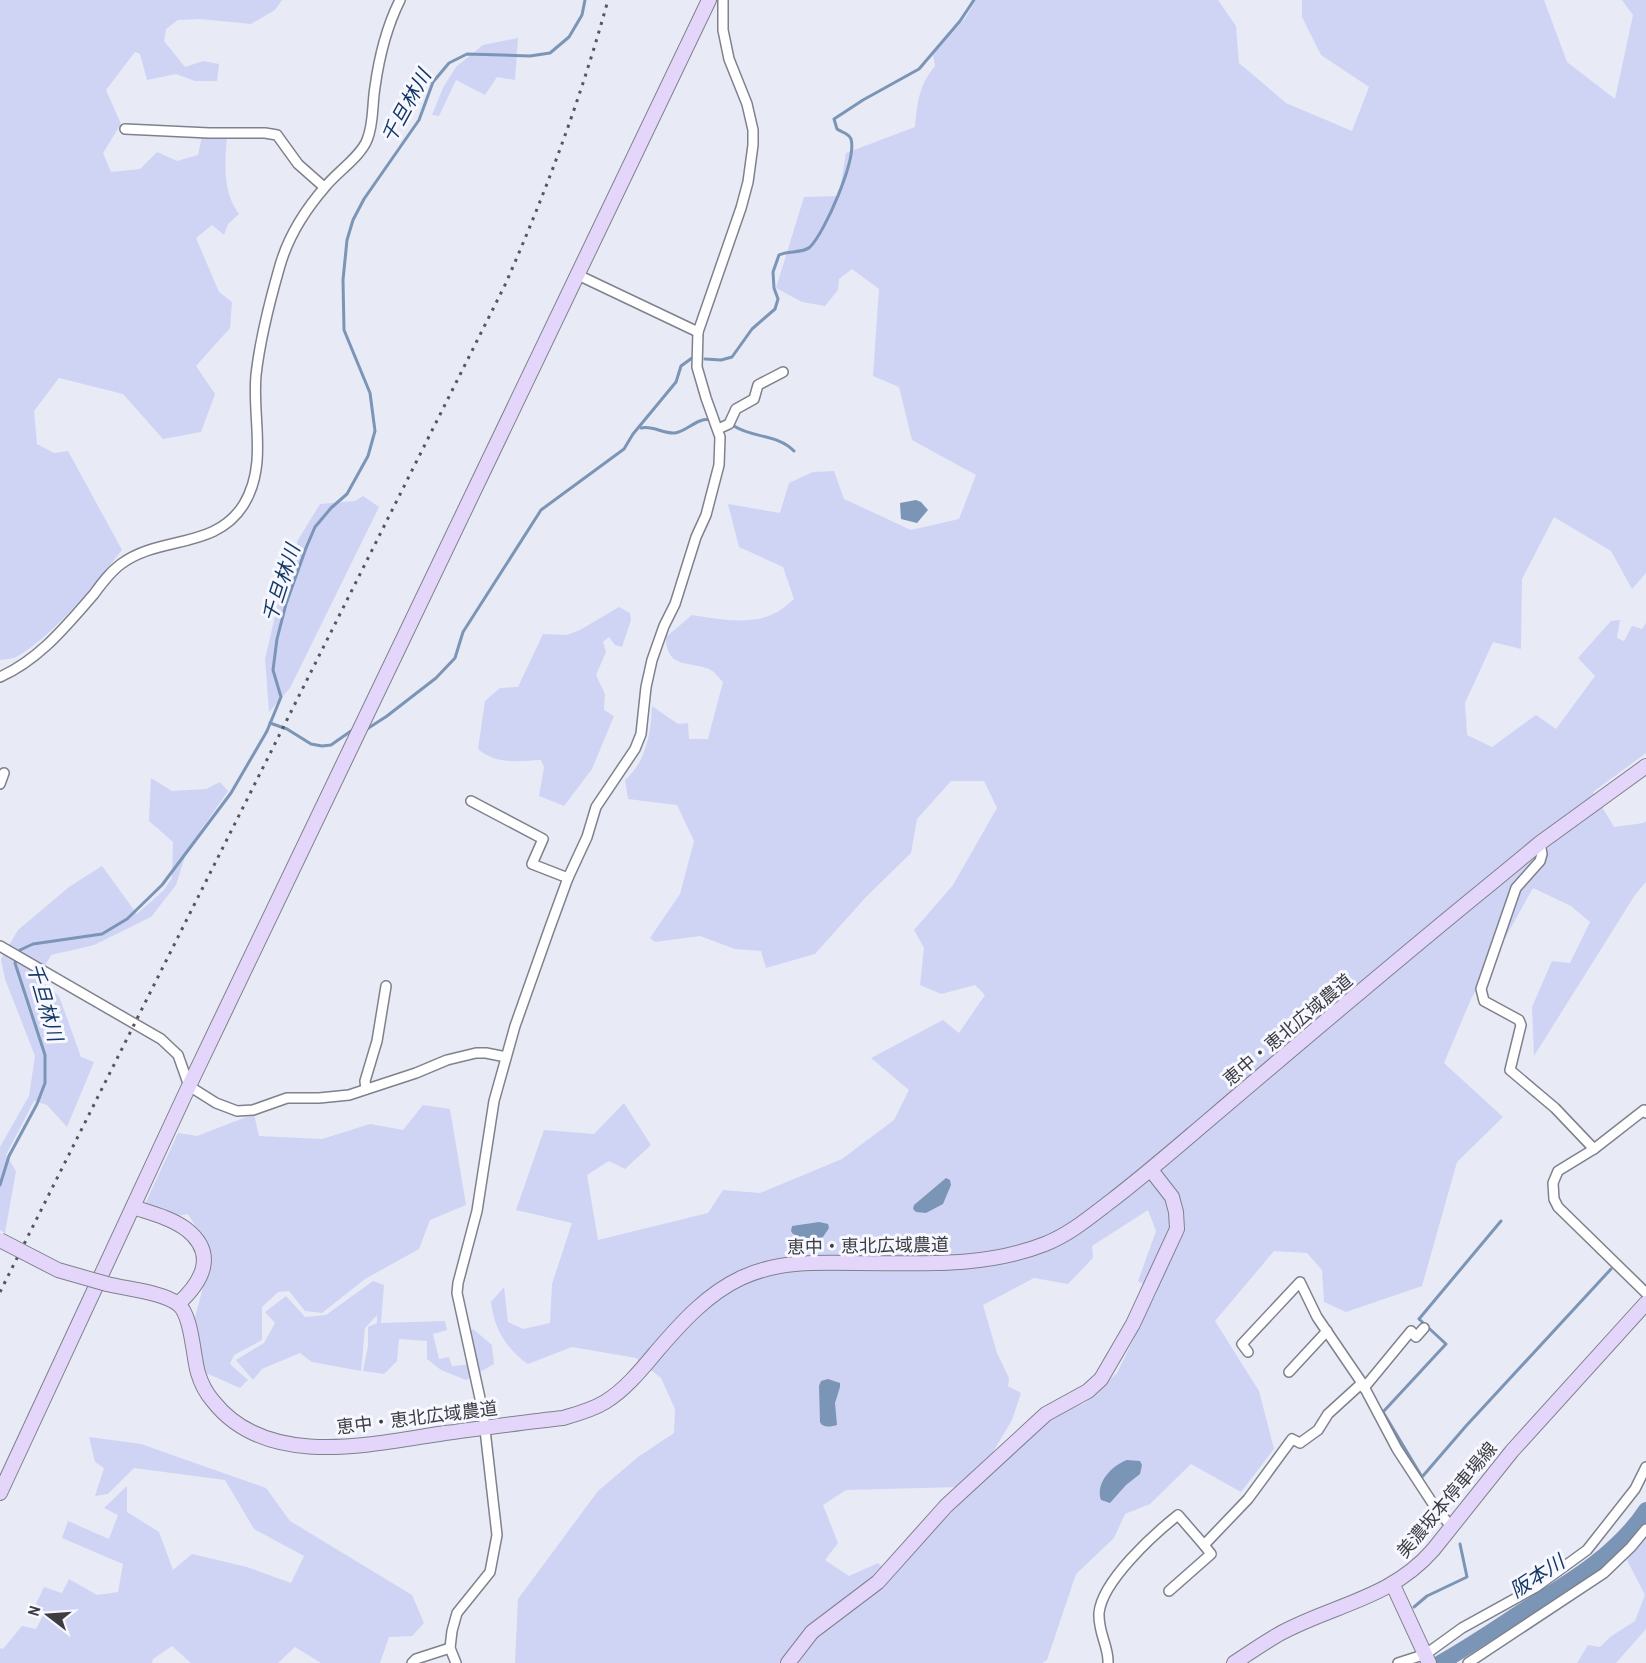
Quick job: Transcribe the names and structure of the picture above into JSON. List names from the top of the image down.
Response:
{
  "streets": {
    "street": ["恵中・恵北広域農道", "美濃坂本停車場線"]
  },
  "water": ["千旦林川", "阪本川"],
  "north": "left"
}
